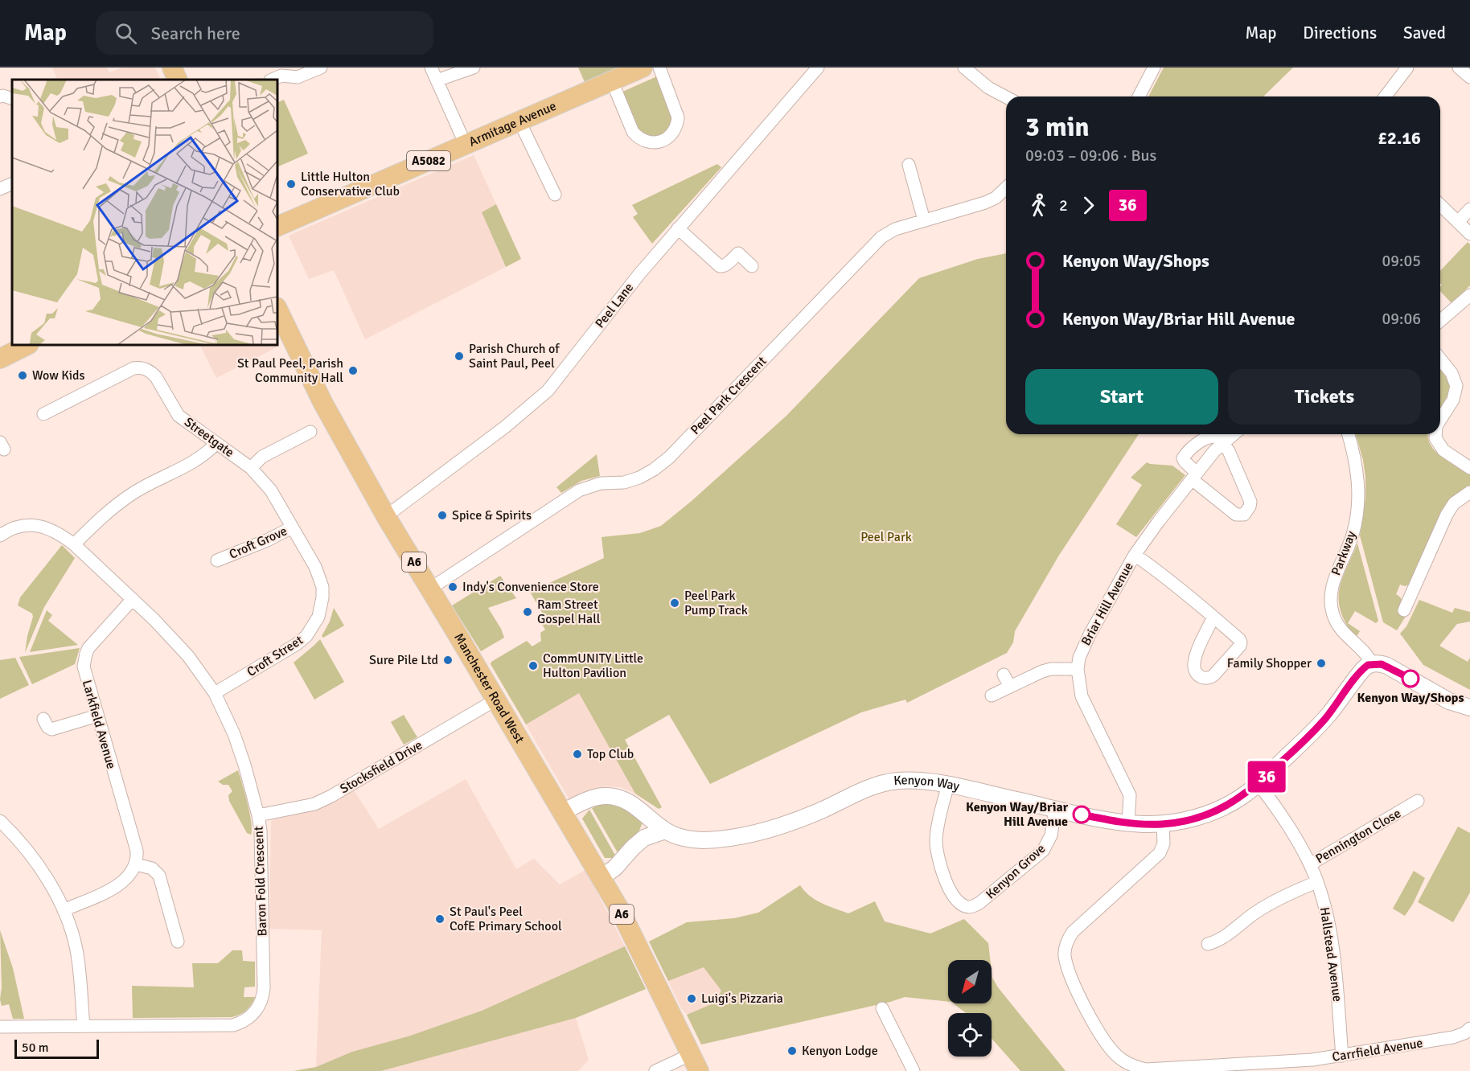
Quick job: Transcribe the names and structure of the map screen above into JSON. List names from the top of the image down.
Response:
{
  "streets": {
    "main road": [
      "Armitage Avenue",
      "A5082",
      "A6",
      "Manchester Road West"
    ],
    "street": [
      "Peel Lane",
      "Peel Park Crescent",
      "Streetgate",
      "Croft Grove",
      "Parkway",
      "Briar Hill Avenue",
      "Croft Street",
      "Larkfield Avenue",
      "Stocksfield Drive",
      "Kenyon Way",
      "Pennington Close",
      "Kenyon Grove",
      "Baron Fold Crescent",
      "Hallstead Avenue",
      "Carrfield Avenue"
    ]
  },
  "crossings": [
    ["Peel Lane", "Manchester Road West"],
    ["Peel Park Crescent", "Manchester Road West"],
    ["Streetgate", "Croft Grove"],
    ["Streetgate", "Croft Street"],
    ["Croft Grove", "Croft Street"],
    ["Parkway", "Kenyon Way"],
    ["Briar Hill Avenue", "Kenyon Way"],
    ["Croft Street", "Baron Fold Crescent"],
    ["Manchester Road West", "Stocksfield Drive"],
    ["Manchester Road West", "Kenyon Way"],
    ["Larkfield Avenue", "Baron Fold Crescent"],
    ["Stocksfield Drive", "Baron Fold Crescent"],
    ["Kenyon Way", "Kenyon Grove"],
    ["Kenyon Way", "Hallstead Avenue"],
    ["Kenyon Way", "Carrfield Avenue"],
    ["Pennington Close", "Hallstead Avenue"],
    ["Hallstead Avenue", "Carrfield Avenue"]
  ],
  "parks": ["Peel Park"],
  "places": [
    "Little Hulton Conservative Club",
    "Parish Church of Saint Paul, Peel",
    "St Paul Peel, Parish Community Hall",
    "Wow Kids",
    "Spice & Spirits",
    "Indy's Convenience Store",
    "Peel Park Pump Track",
    "Ram Street Gospel Hall",
    "Sure Pile Ltd",
    "Family Shopper",
    "CommUNITY Little Hulton Pavilion",
    "Kenyon Way/Shops",
    "Top Club",
    "Kenyon Way/Briar Hill Avenue",
    "St Paul's Peel CofE Primary School",
    "Luigi's Pizzaria",
    "Kenyon Lodge"
  ],
  "lines": ["bus line 36"],
  "scale_bar": "50 m",
  "north": "bottom left",
  "page": {
    "header": "Map",
    "search": "Search here",
    "nav": ["Map", "Directions", "Saved"],
    "on_map": "36",
    "heading": ["3 min", "09:03 – 09:06 · Bus", "£2.16"],
    "legs": ["2", "36"],
    "list": [
      {
        "name": "Kenyon Way/Shops",
        "value": "09:05"
      },
      {
        "name": "Kenyon Way/Briar Hill Avenue",
        "value": "09:06"
      }
    ],
    "buttons": ["Start", "Tickets"],
    "scale": "50 m"
  }
}
